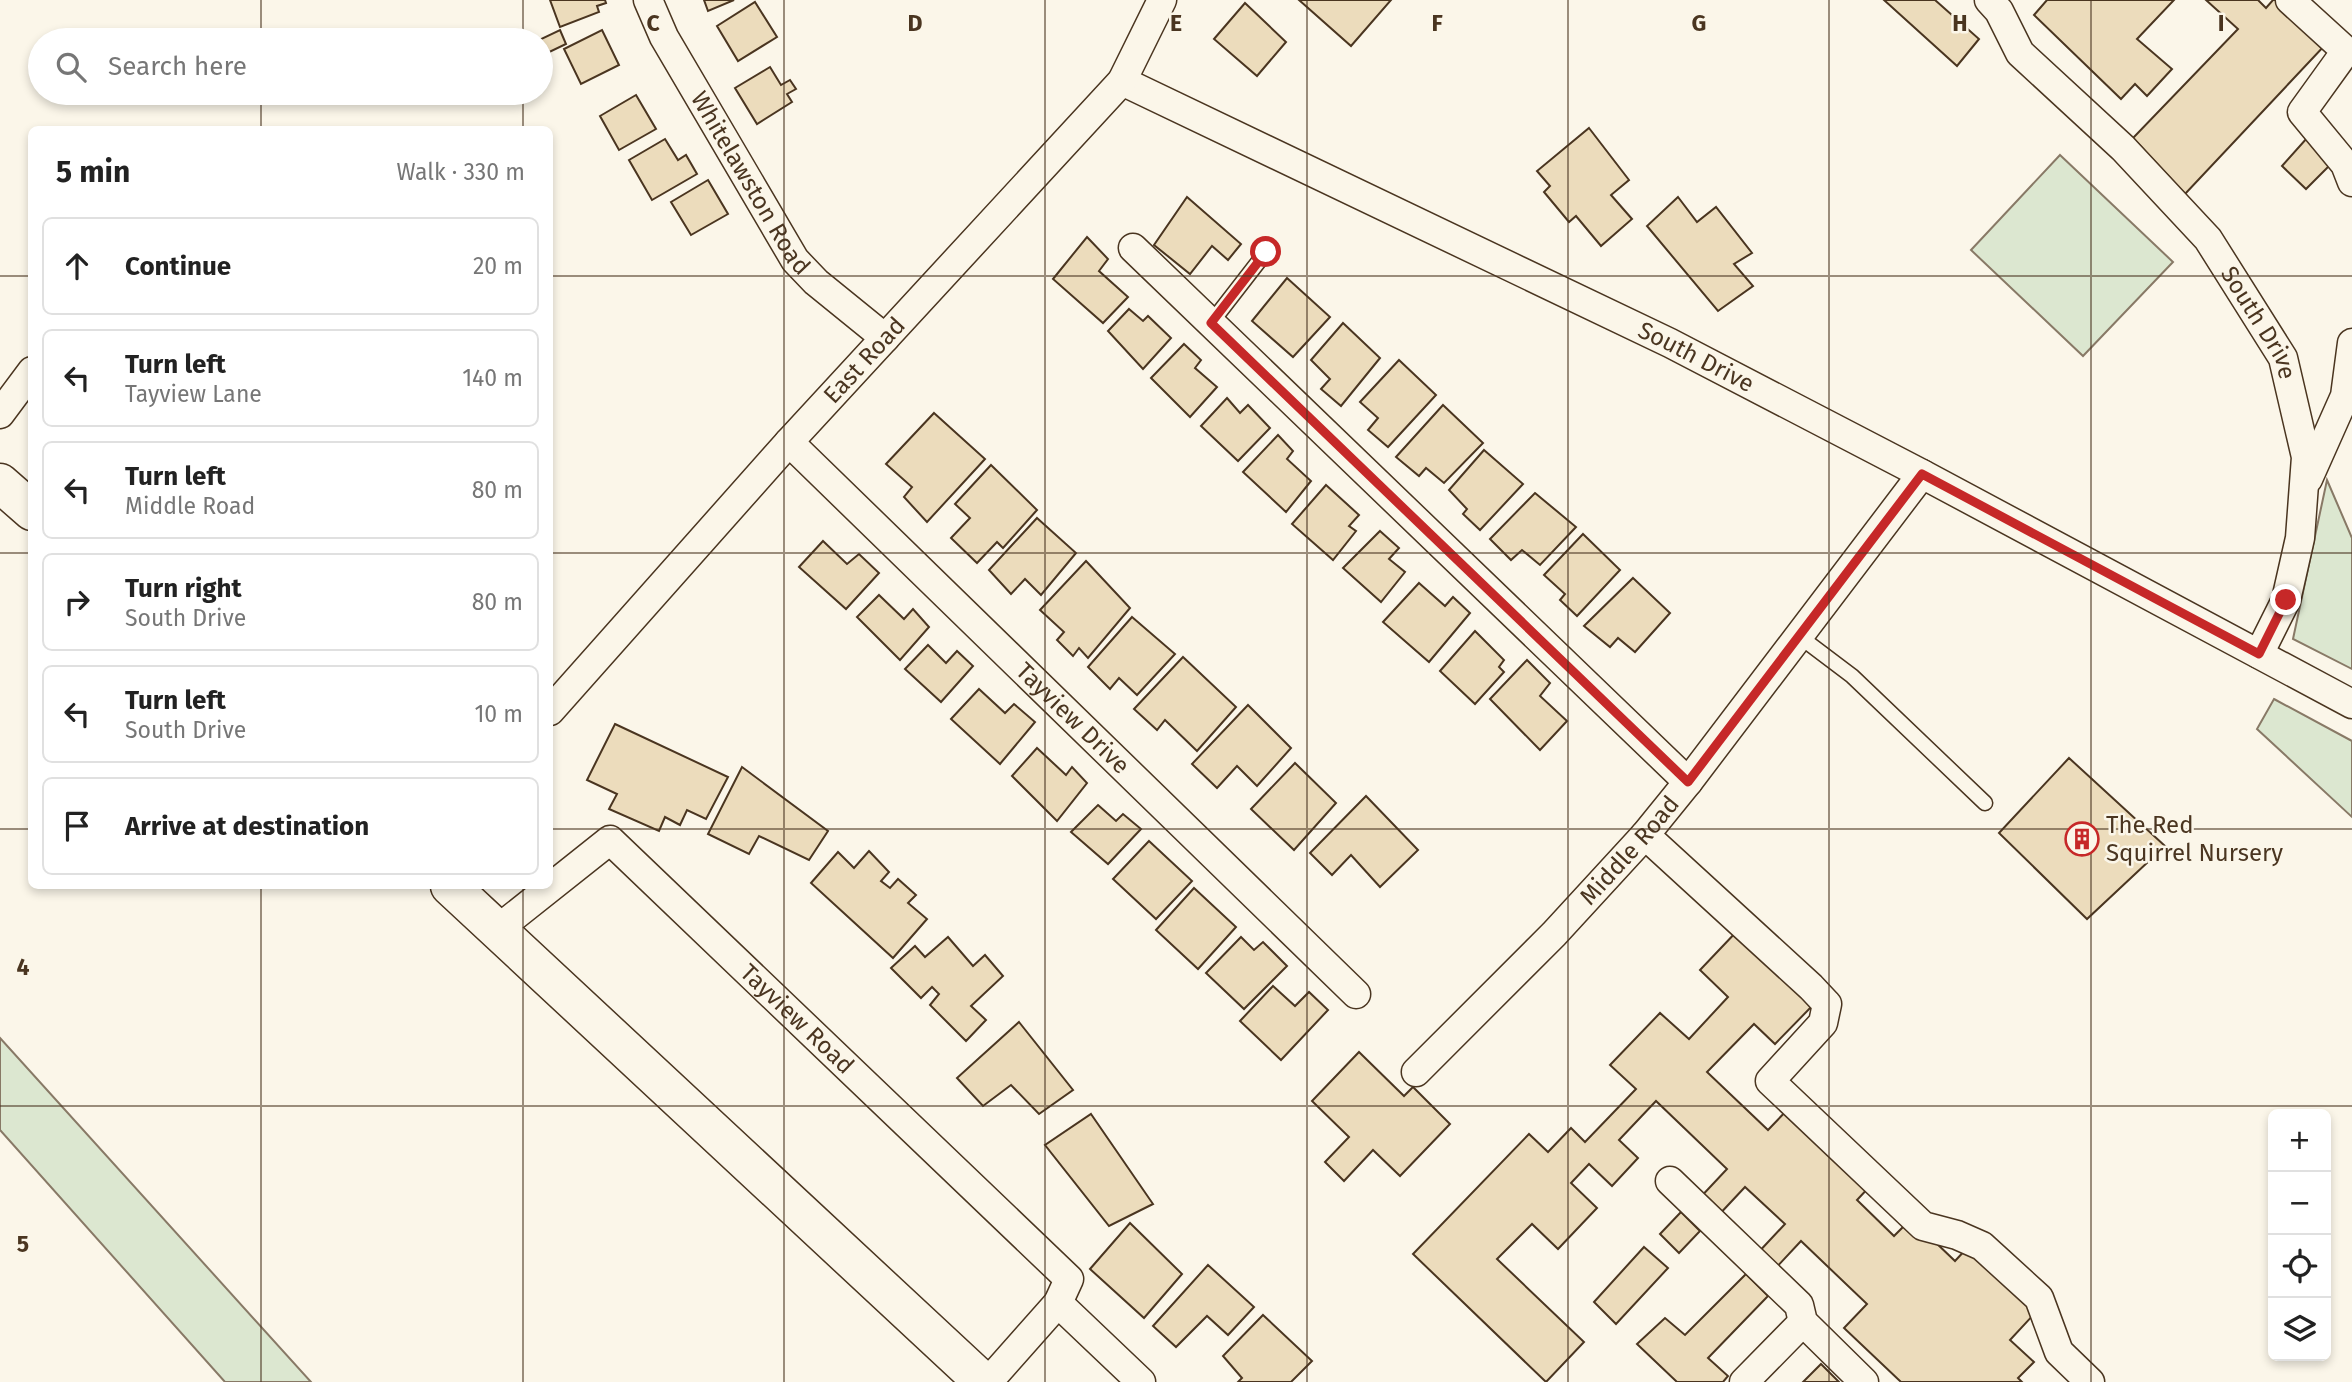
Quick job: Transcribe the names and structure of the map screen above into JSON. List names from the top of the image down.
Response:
{
  "streets": {
    "street": [
      "Whitelawston Road",
      "South Drive",
      "East Road",
      "Tayview Drive",
      "Middle Road",
      "Tayview Road"
    ]
  },
  "crossings": [
    ["Whitelawston Road", "East Road"],
    ["South Drive", "East Road"],
    ["South Drive", "Middle Road"],
    ["East Road", "Tayview Drive"]
  ],
  "places": {
    "building": ["The Red Squirrel Nursery"]
  },
  "page": {
    "search": "Search here",
    "heading": ["5 min", "Walk · 330 m"],
    "list": [
      ["Continue", "20 m"],
      ["Turn left", "Tayview Lane", "140 m"],
      ["Turn left", "Middle Road", "80 m"],
      ["Turn right", "South Drive", "80 m"],
      ["Turn left", "South Drive", "10 m"],
      "Arrive at destination"
    ],
    "map_buttons": ["+", "−"]
  },
  "grid": {
    "columns": [
      "C",
      "D",
      "E",
      "F",
      "G",
      "H",
      "I"
    ],
    "rows": ["4", "5"]
  }
}
